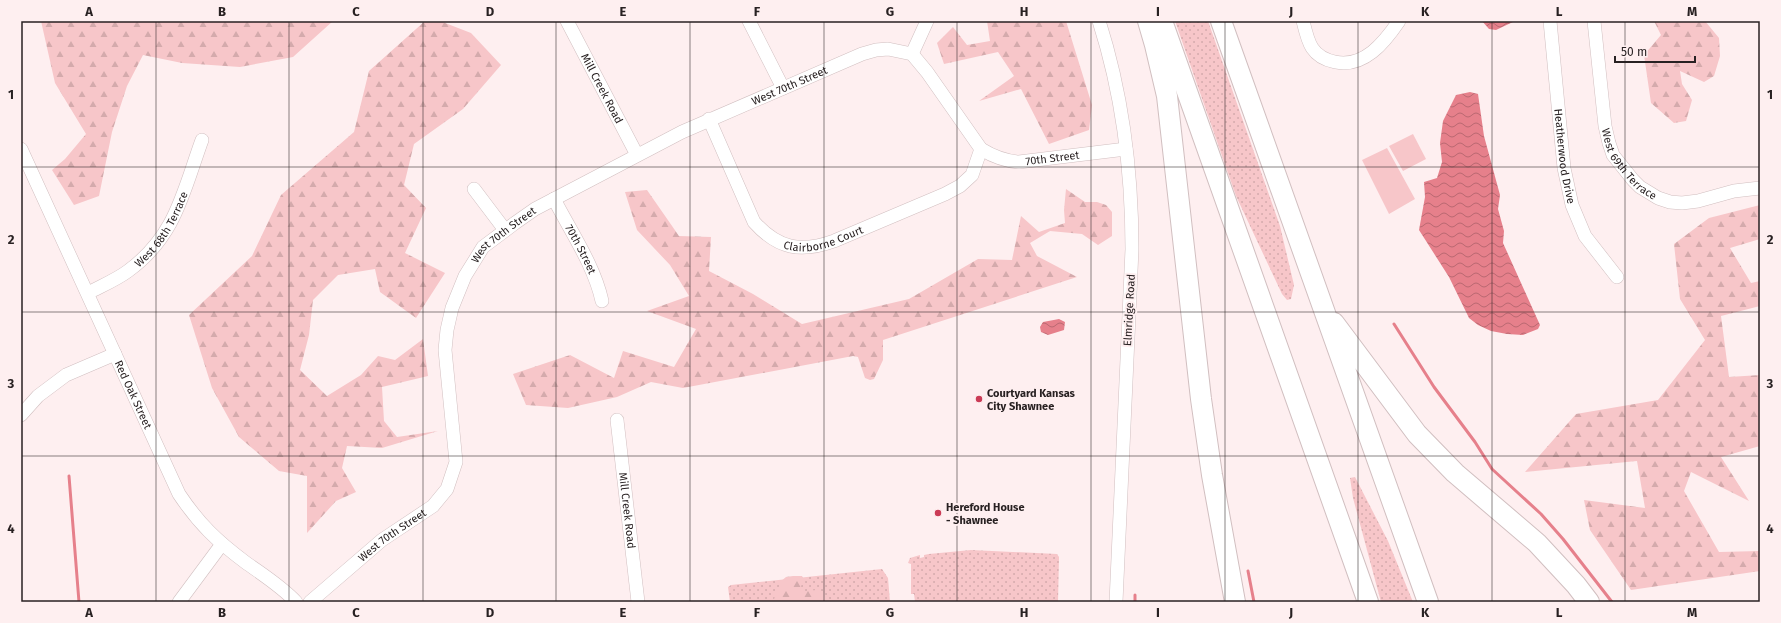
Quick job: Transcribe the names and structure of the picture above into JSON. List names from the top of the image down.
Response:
{
  "streets": {
    "street": [
      "West 70th Street",
      "Mill Creek Road",
      "Heatherwood Drive",
      "70th Street",
      "West 69th Terrace",
      "West 68th Terrace",
      "Clairborne Court",
      "Elmridge Road",
      "Red Oak Street"
    ]
  },
  "crossings": [
    ["West 70th Street", "Mill Creek Road"],
    ["West 70th Street", "70th Street"],
    ["West 70th Street", "Clairborne Court"],
    ["70th Street", "Clairborne Court"],
    ["70th Street", "Elmridge Road"],
    ["West 68th Terrace", "Red Oak Street"]
  ],
  "places": ["Courtyard Kansas City Shawnee", "Hereford House - Shawnee"],
  "scale_bar": "50 m",
  "grid": {
    "columns": [
      "A",
      "B",
      "C",
      "D",
      "E",
      "F",
      "G",
      "H",
      "I",
      "J",
      "K",
      "L",
      "M"
    ],
    "rows": [
      "1",
      "2",
      "3",
      "4"
    ]
  }
}
